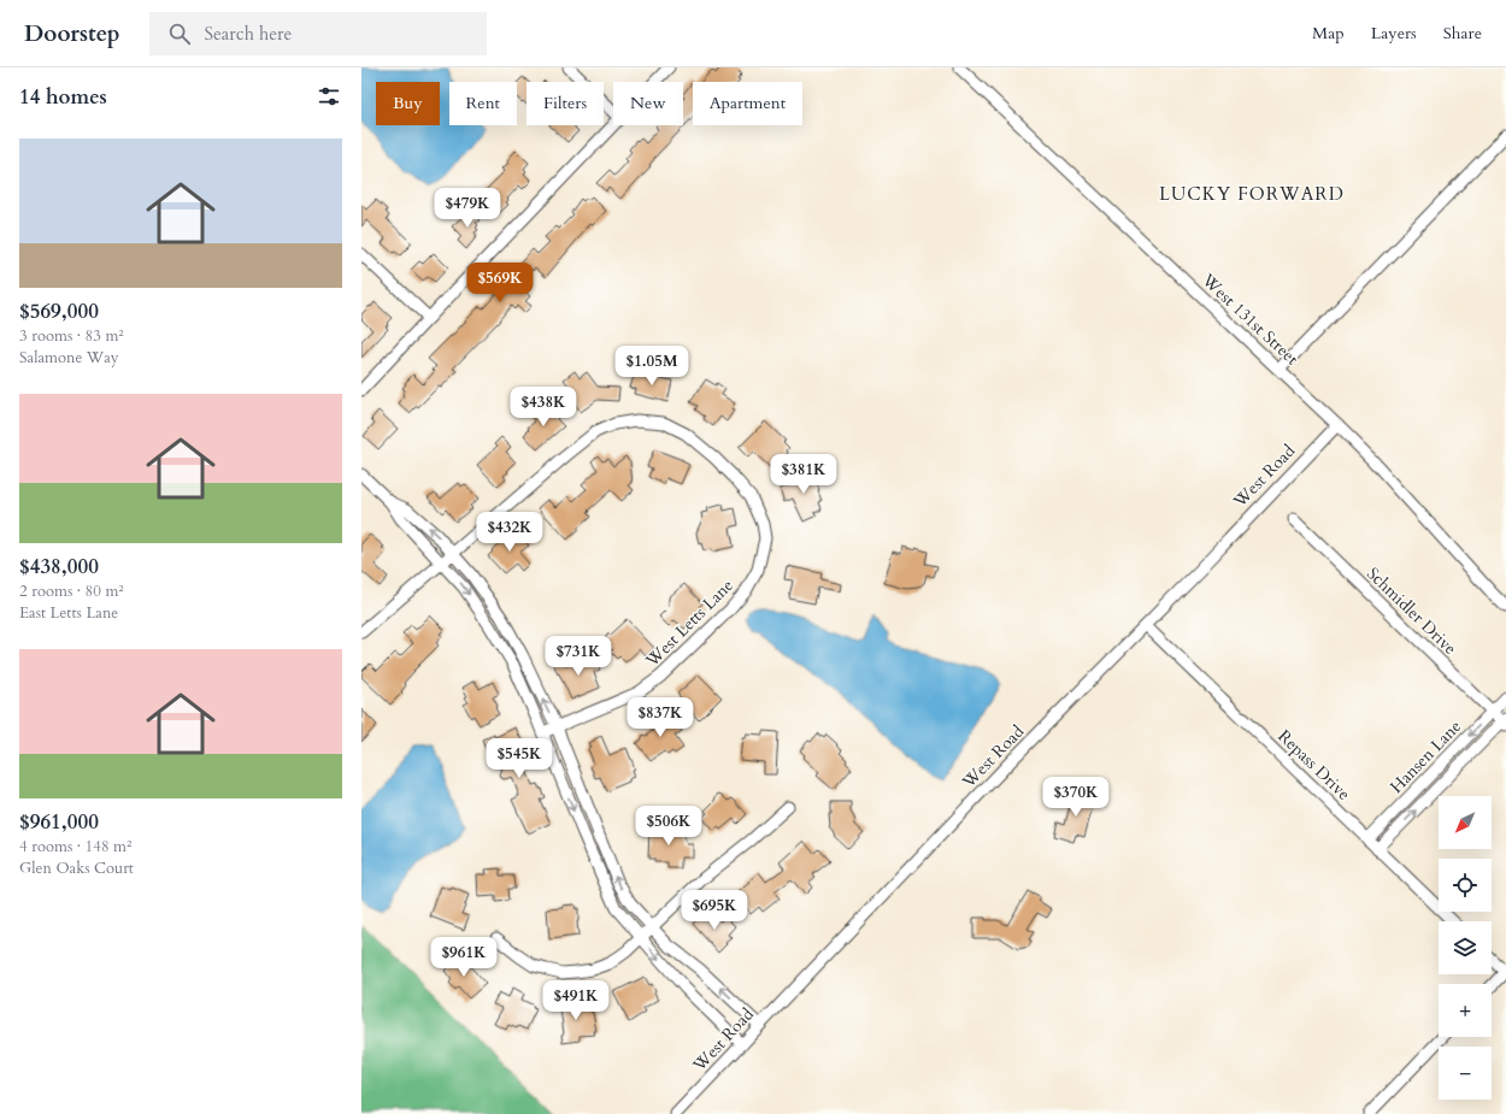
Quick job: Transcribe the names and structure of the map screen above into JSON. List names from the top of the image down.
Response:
{
  "streets": {
    "street": [
      "West 131st Street",
      "West Road",
      "Schmidler Drive",
      "West Letts Lane",
      "Hansen Lane",
      "Repass Drive"
    ]
  },
  "crossings": [
    ["West 131st Street", "West Road"],
    ["West Road", "Repass Drive"],
    ["Schmidler Drive", "Hansen Lane"],
    ["Hansen Lane", "Repass Drive"]
  ],
  "districts": ["LUCKY FORWARD"],
  "north": "bottom left",
  "page": {
    "header": "Doorstep",
    "search": "Search here",
    "nav": ["Map", "Layers", "Share"],
    "heading": "14 homes",
    "chip": [
      "Buy",
      "Rent",
      "Filters",
      "New",
      "Apartment"
    ],
    "list": [
      {
        "name": "$569,000",
        "note": "3 rooms · 83 m² · Salamone Way"
      },
      {
        "name": "$438,000",
        "note": "2 rooms · 80 m² · East Letts Lane"
      },
      {
        "name": "$961,000",
        "note": "4 rooms · 148 m² · Glen Oaks Court"
      }
    ],
    "price": [
      "$479K",
      "$569K",
      "$1.05M",
      "$438K",
      "$381K",
      "$432K",
      "$731K",
      "$837K",
      "$545K",
      "$370K",
      "$506K",
      "$695K",
      "$961K",
      "$491K"
    ],
    "map_buttons": ["+", "−"]
  }
}
